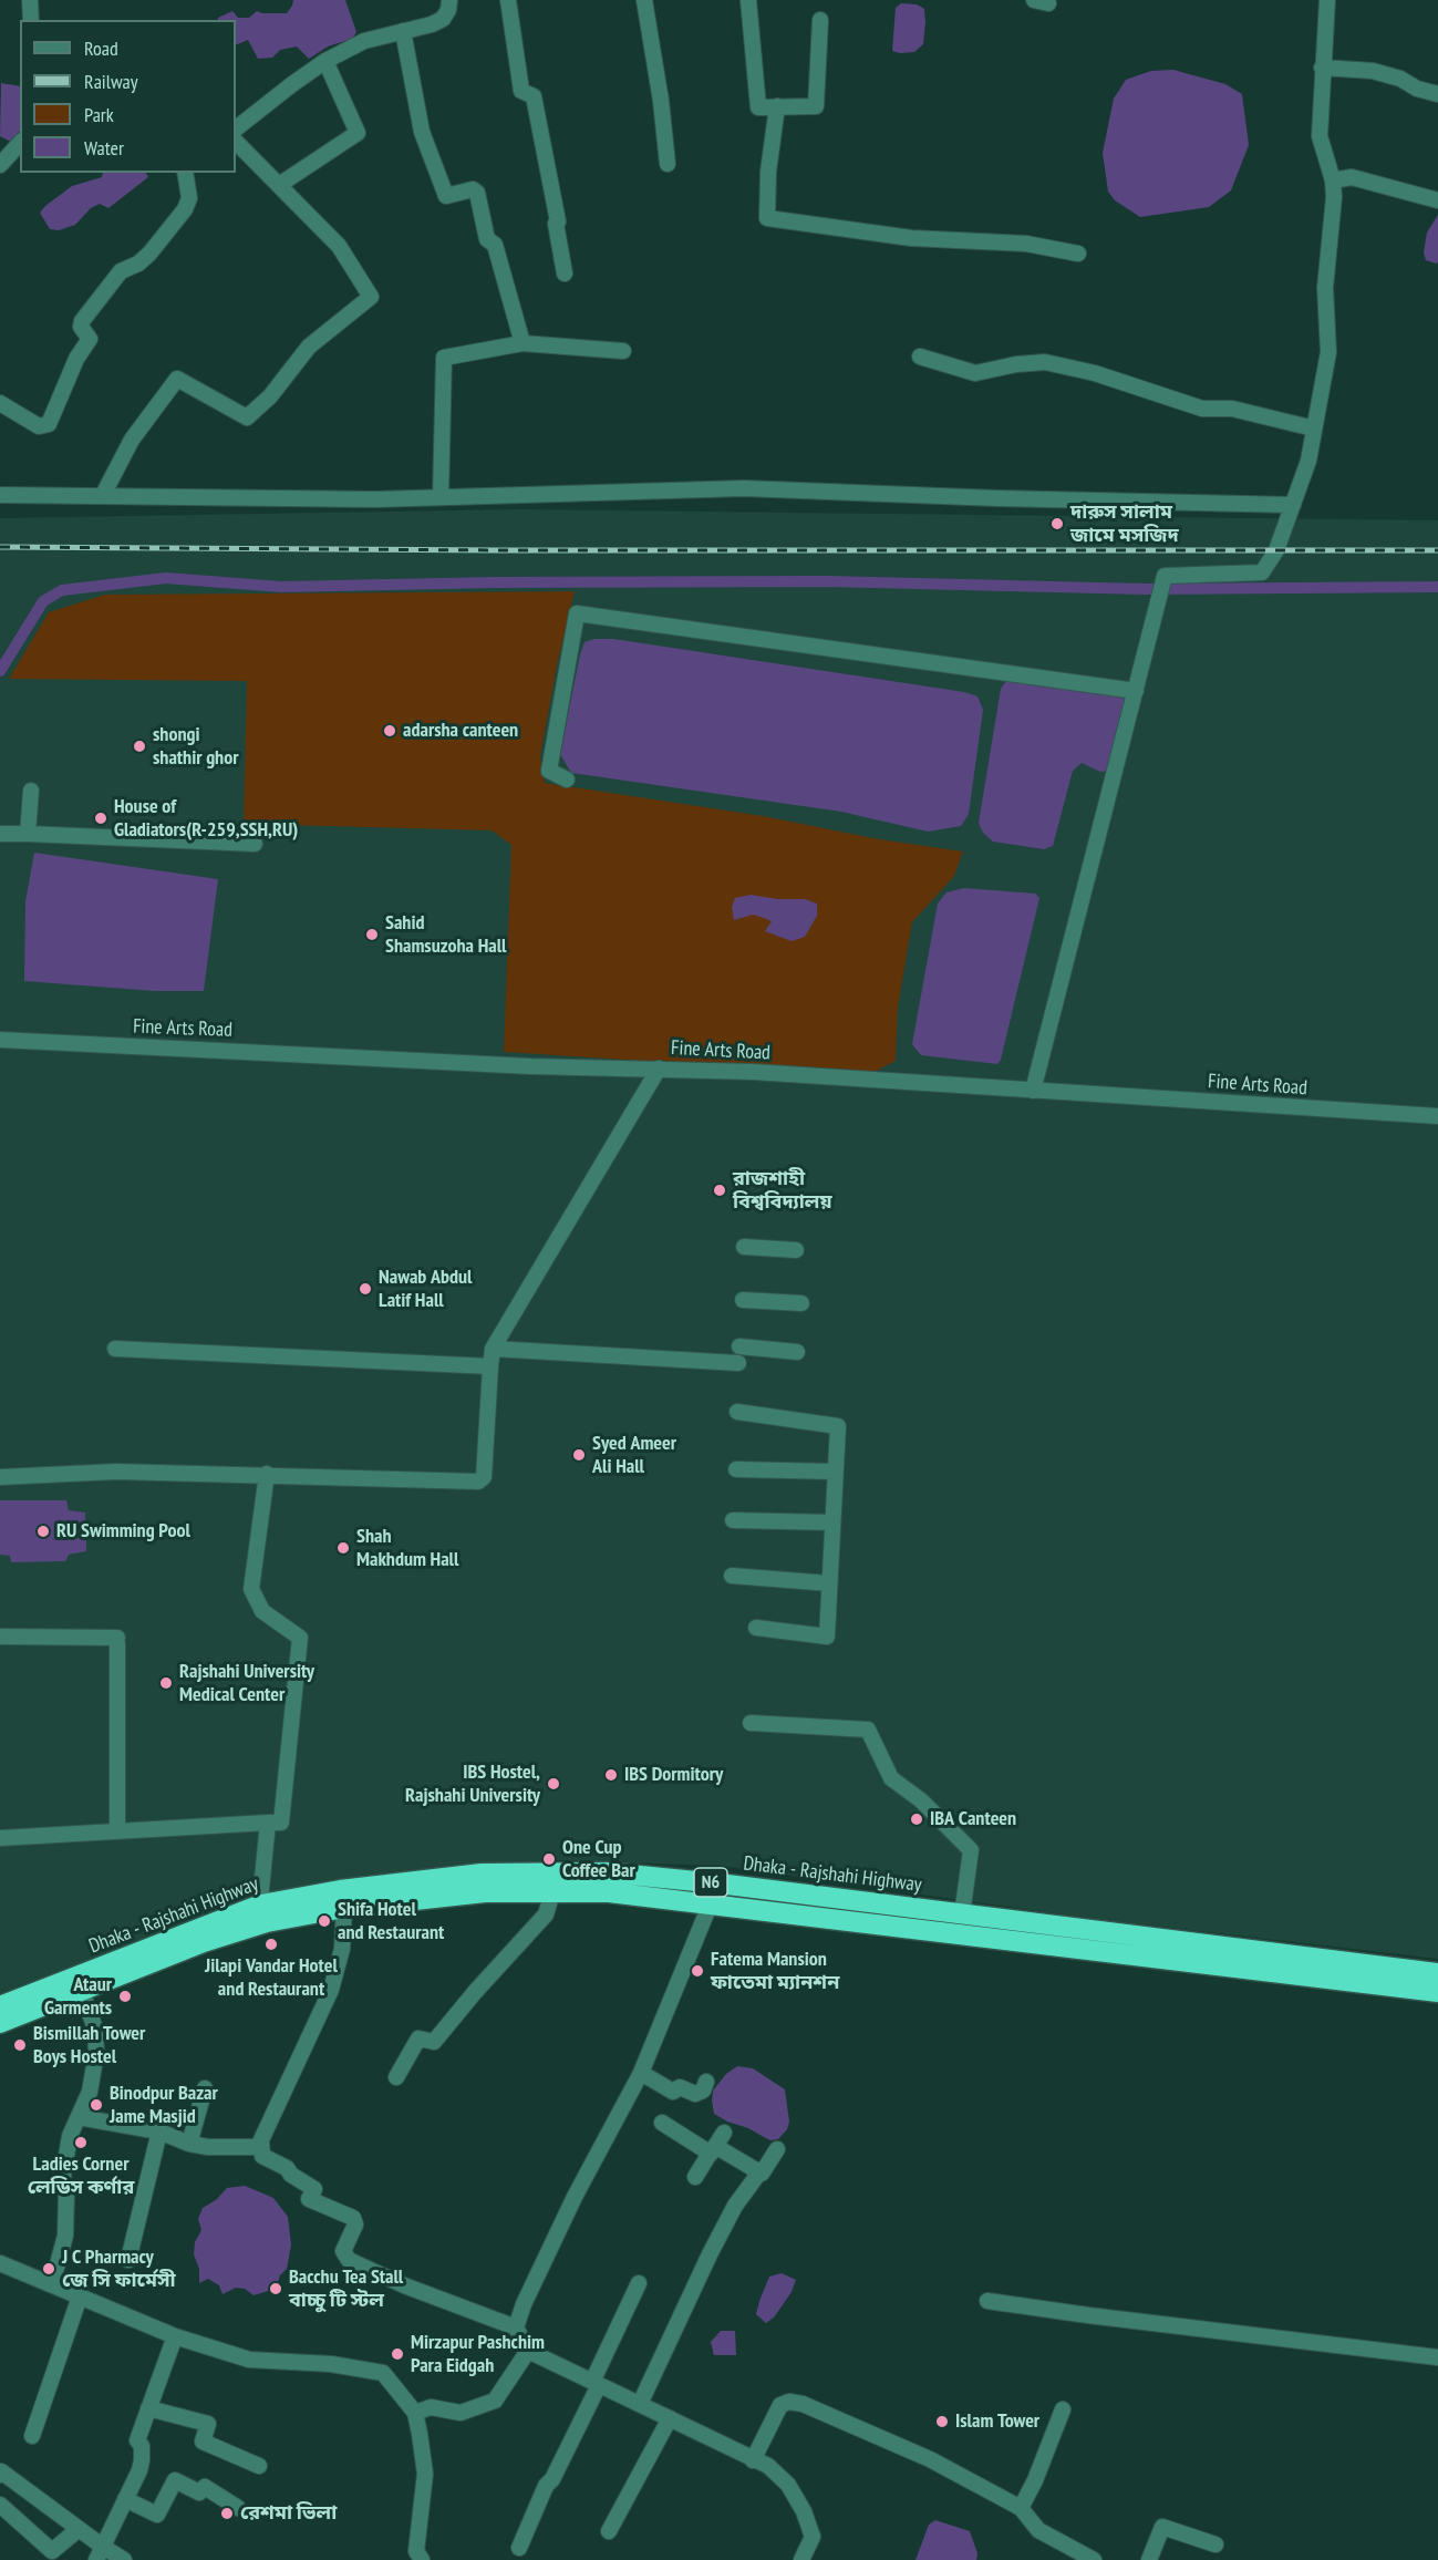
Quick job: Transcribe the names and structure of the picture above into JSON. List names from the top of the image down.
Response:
{
  "streets": {
    "highway": ["Dhaka - Rajshahi Highway", "N6"],
    "street": ["Fine Arts Road"]
  },
  "places": [
    "দারুস সালাম জামে মসজিদ",
    "adarsha canteen",
    "shongi shathir ghor",
    "House of Gladiators(R-259,SSH,RU)",
    "Sahid Shamsuzoha Hall",
    "রাজশাহী বিশ্ববিদ্যালয়",
    "Nawab Abdul Latif Hall",
    "Syed Ameer Ali Hall",
    "RU Swimming Pool",
    "Shah Makhdum Hall",
    "Rajshahi University Medical Center",
    "IBS Dormitory",
    "IBS Hostel, Rajshahi University",
    "IBA Canteen",
    "One Cup Coffee Bar",
    "Shifa Hotel and Restaurant",
    "Jilapi Vandar Hotel and Restaurant",
    "Fatema Mansion ফাতেমা ম্যানশন",
    "Ataur Garments",
    "Bismillah Tower Boys Hostel",
    "Binodpur Bazar Jame Masjid",
    "Ladies Corner লেডিস কর্ণার",
    "J C Pharmacy জে সি ফার্মেসী",
    "Bacchu Tea Stall বাচ্চু টি স্টল",
    "Mirzapur Pashchim Para Eidgah",
    "Islam Tower",
    "রেশমা ভিলা"
  ],
  "legend": [
    "Road",
    "Railway",
    "Park",
    "Water"
  ]
}
